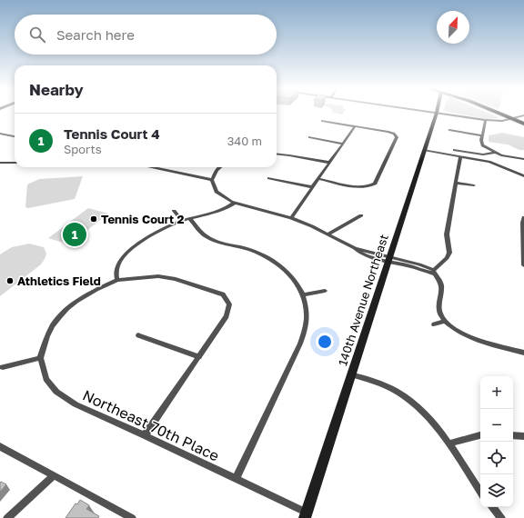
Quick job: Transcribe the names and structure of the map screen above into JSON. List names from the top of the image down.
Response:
{
  "streets": {
    "main road": ["140th Avenue Northeast"],
    "street": ["Northeast 70th Place"]
  },
  "crossings": [
    ["140th Avenue Northeast", "Northeast 70th Place"]
  ],
  "places": ["Tennis Court 2", "Athletics Field"],
  "north": "top right",
  "page": {
    "search": "Search here",
    "heading": "Nearby",
    "list": [
      {
        "mark": "1",
        "name": "Tennis Court 4",
        "note": "Sports",
        "value": "340 m"
      }
    ],
    "pins": "1",
    "map_buttons": ["+", "−"]
  }
}
